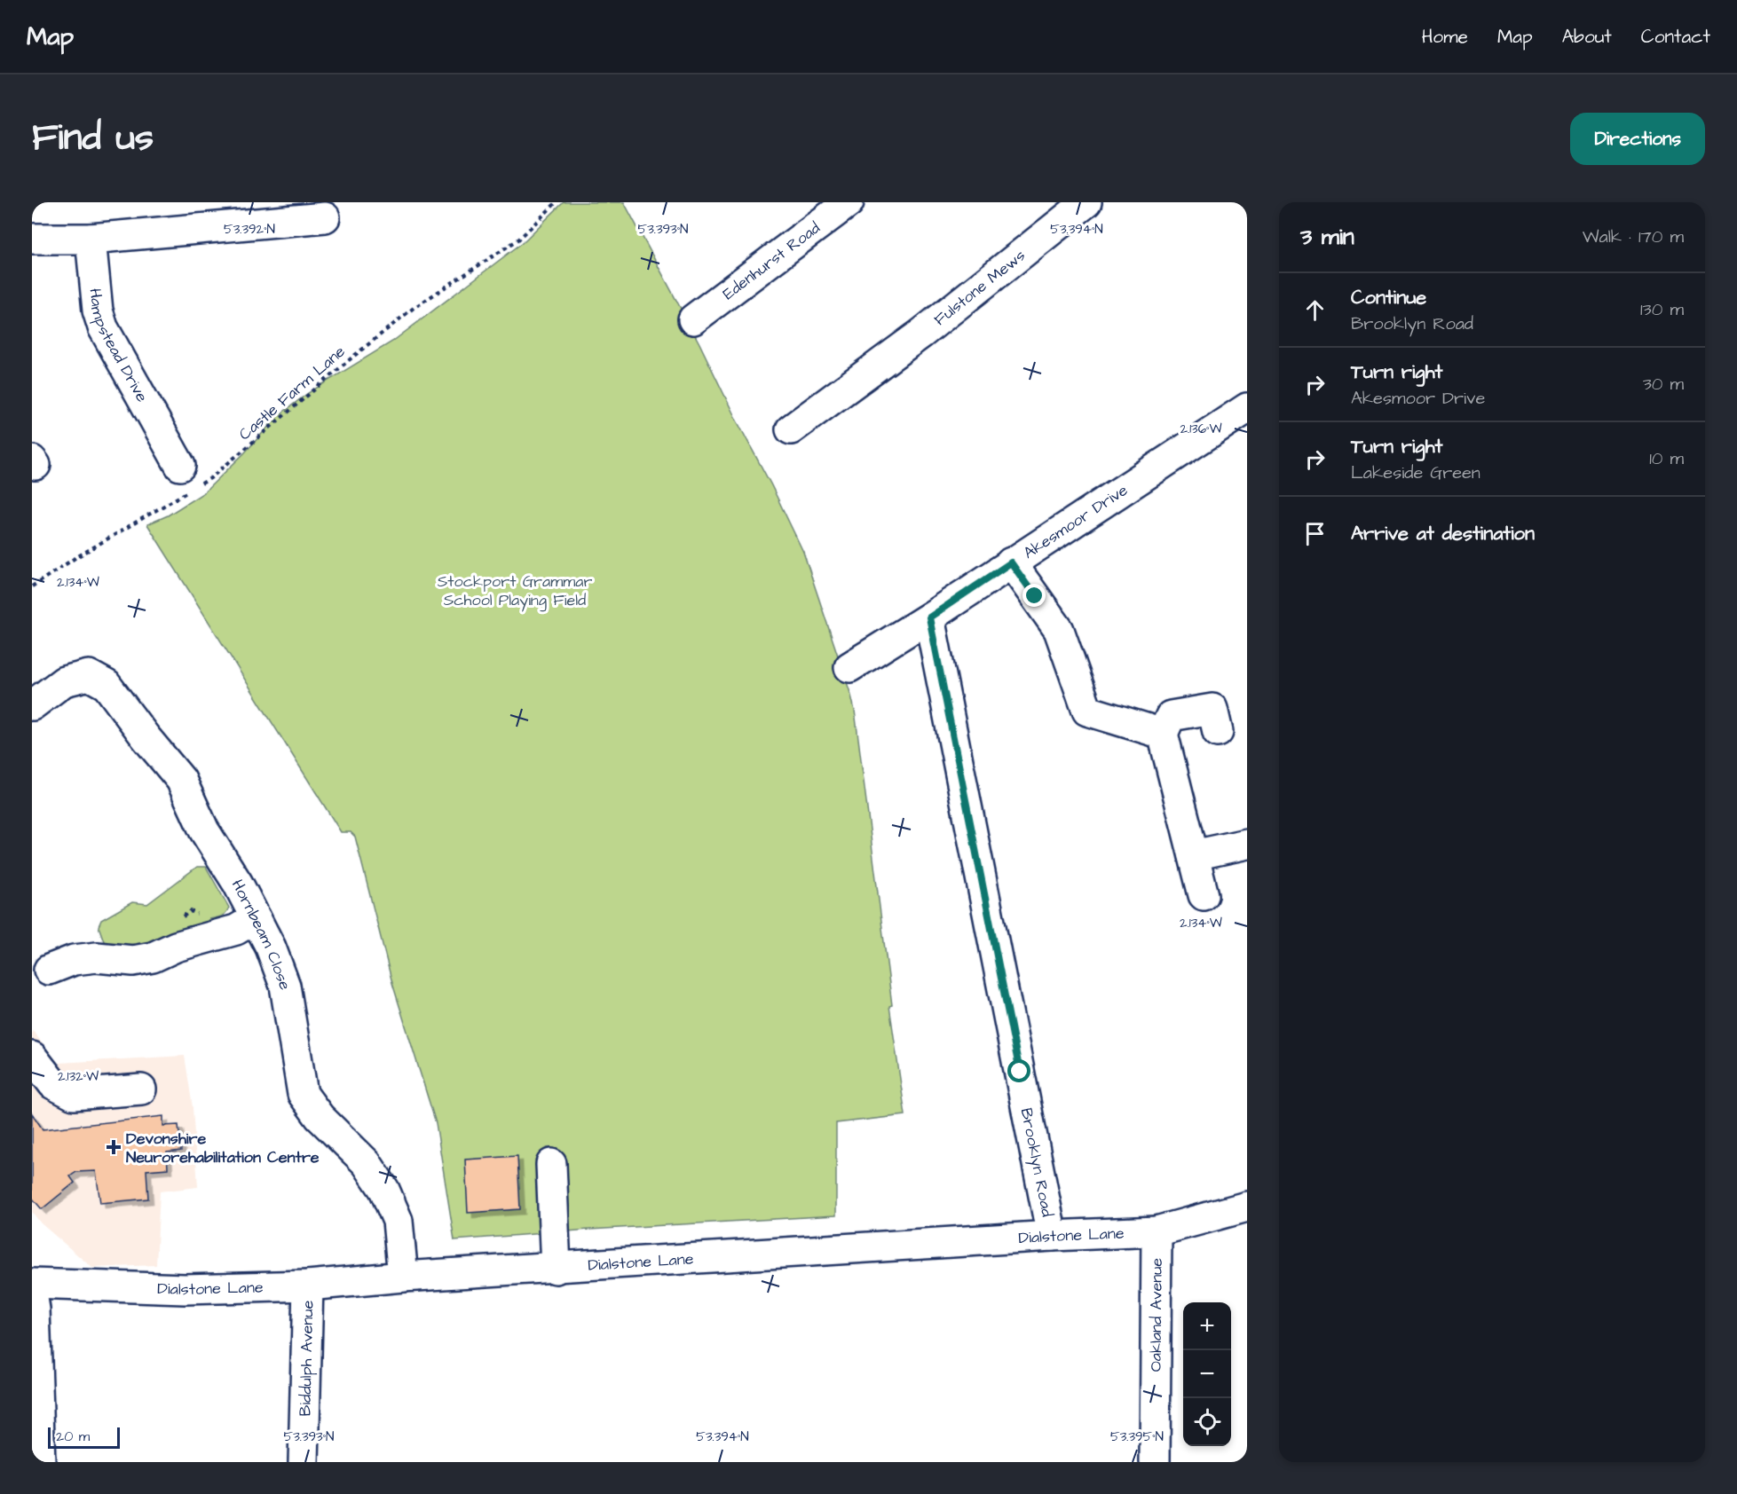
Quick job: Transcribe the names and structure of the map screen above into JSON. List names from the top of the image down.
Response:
{
  "streets": {
    "street": [
      "Edenhurst Road",
      "Fulstone Mews",
      "Hampstead Drive",
      "Akesmoor Drive",
      "Hornbeam Close",
      "Brooklyn Road",
      "Dialstone Lane",
      "Oakland Avenue",
      "Biddulph Avenue"
    ],
    "path": ["Castle Farm Lane"]
  },
  "crossings": [
    ["Hampstead Drive", "Castle Farm Lane"],
    ["Akesmoor Drive", "Brooklyn Road"],
    ["Hornbeam Close", "Dialstone Lane"],
    ["Brooklyn Road", "Dialstone Lane"],
    ["Dialstone Lane", "Oakland Avenue"],
    ["Dialstone Lane", "Biddulph Avenue"]
  ],
  "parks": ["Stockport Grammar School Playing Field"],
  "places": {
    "health": ["Devonshire Neurorehabilitation Centre"]
  },
  "scale_bar": "20 m",
  "page": {
    "header": "Map",
    "nav": [
      "Home",
      "Map",
      "About",
      "Contact"
    ],
    "title": "Find us",
    "buttons": "Directions",
    "heading": ["3 min", "Walk · 170 m"],
    "list": [
      ["Continue", "Brooklyn Road", "130 m"],
      ["Turn right", "Akesmoor Drive", "30 m"],
      ["Turn right", "Lakeside Green", "10 m"],
      "Arrive at destination"
    ],
    "map_buttons": ["+", "−"],
    "scale": "20 m"
  },
  "coordinates": [
    "53.392°N",
    "53.393°N",
    "53.394°N",
    "2.136°W",
    "2.134°W",
    "2.132°W",
    "53.395°N"
  ]
}
